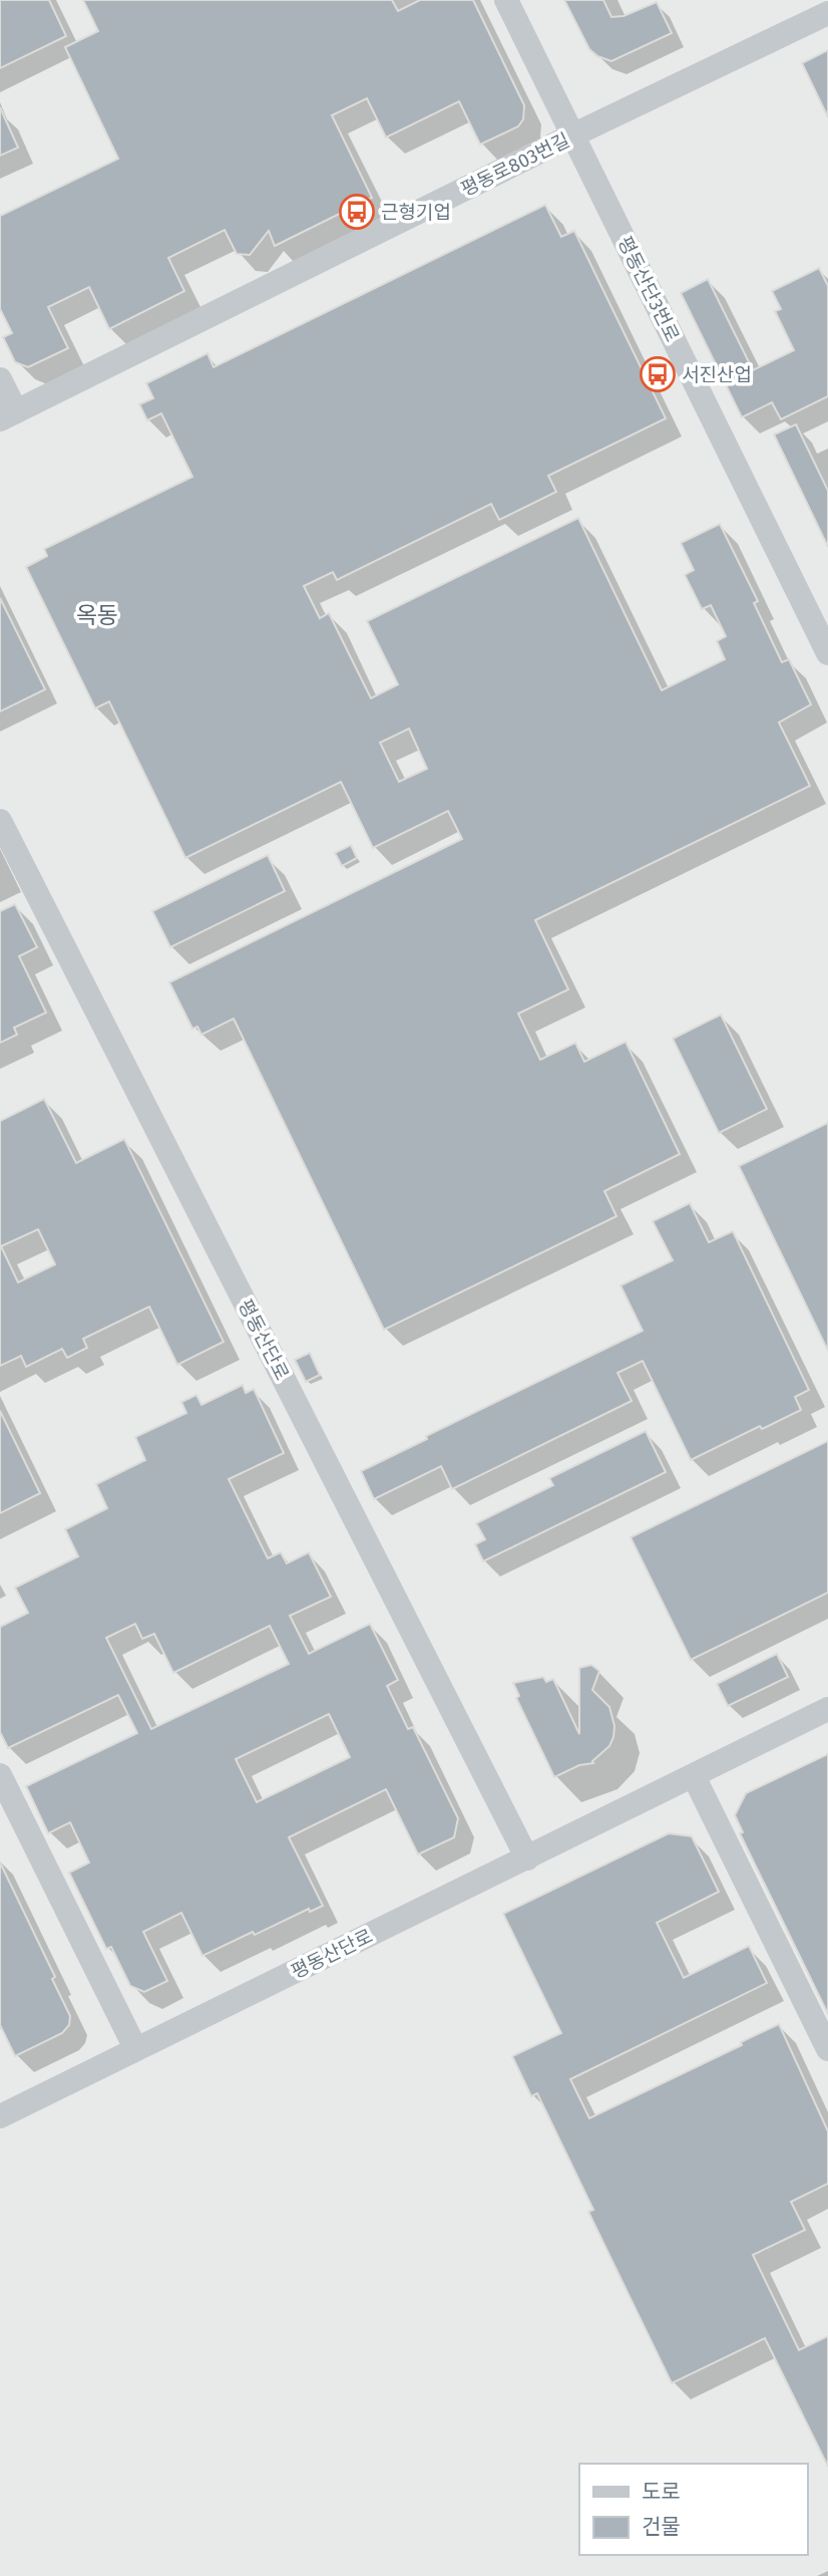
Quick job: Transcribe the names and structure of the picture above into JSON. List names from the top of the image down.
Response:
{
  "streets": {
    "street": ["평동로803번길", "평동산단3번로", "평동산단로"]
  },
  "crossings": [
    ["평동로803번길", "평동산단3번로"]
  ],
  "districts": ["옥동"],
  "places": {
    "bus stop": ["근형기업", "서진산업"]
  },
  "legend": ["도로", "건물"]
}
